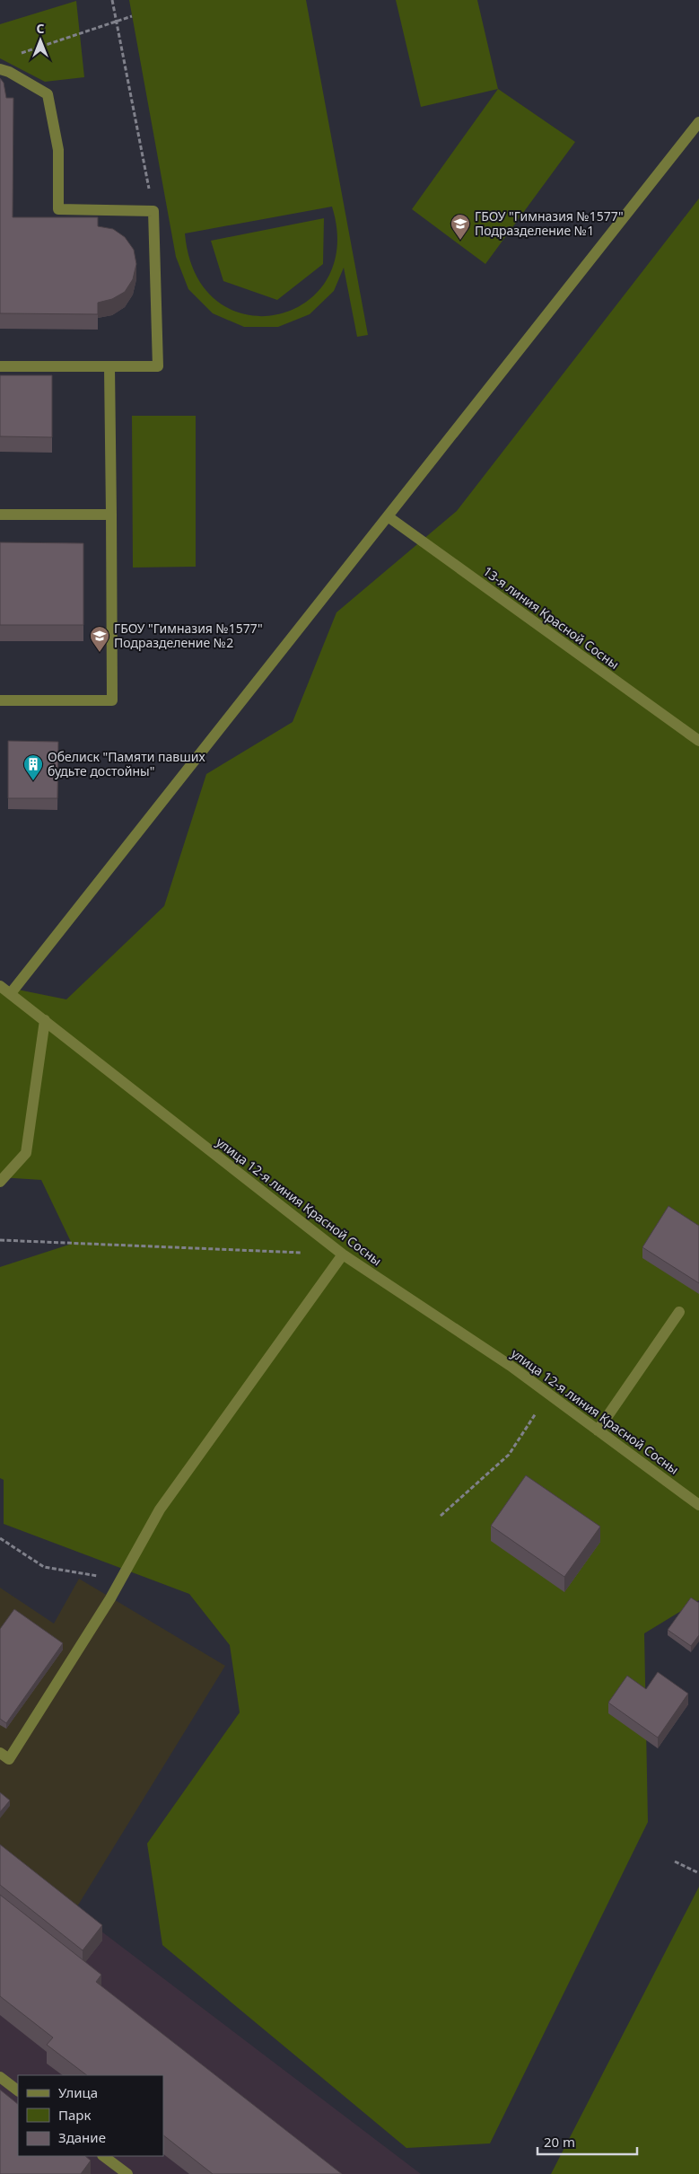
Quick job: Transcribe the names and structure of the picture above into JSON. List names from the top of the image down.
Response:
{
  "streets": {
    "lane": ["13-я линия Красной Сосны", "улица 12-я линия Красной Сосны"]
  },
  "places": {
    "school or university": ["ГБОУ \"Гимназия №1577\" Подразделение №1", "ГБОУ \"Гимназия №1577\" Подразделение №2"],
    "building": ["Обелиск \"Памяти павших будьте достойны\""]
  },
  "legend": ["Улица", "Парк", "Здание"],
  "scale_bar": "20 m",
  "north": "top"
}
